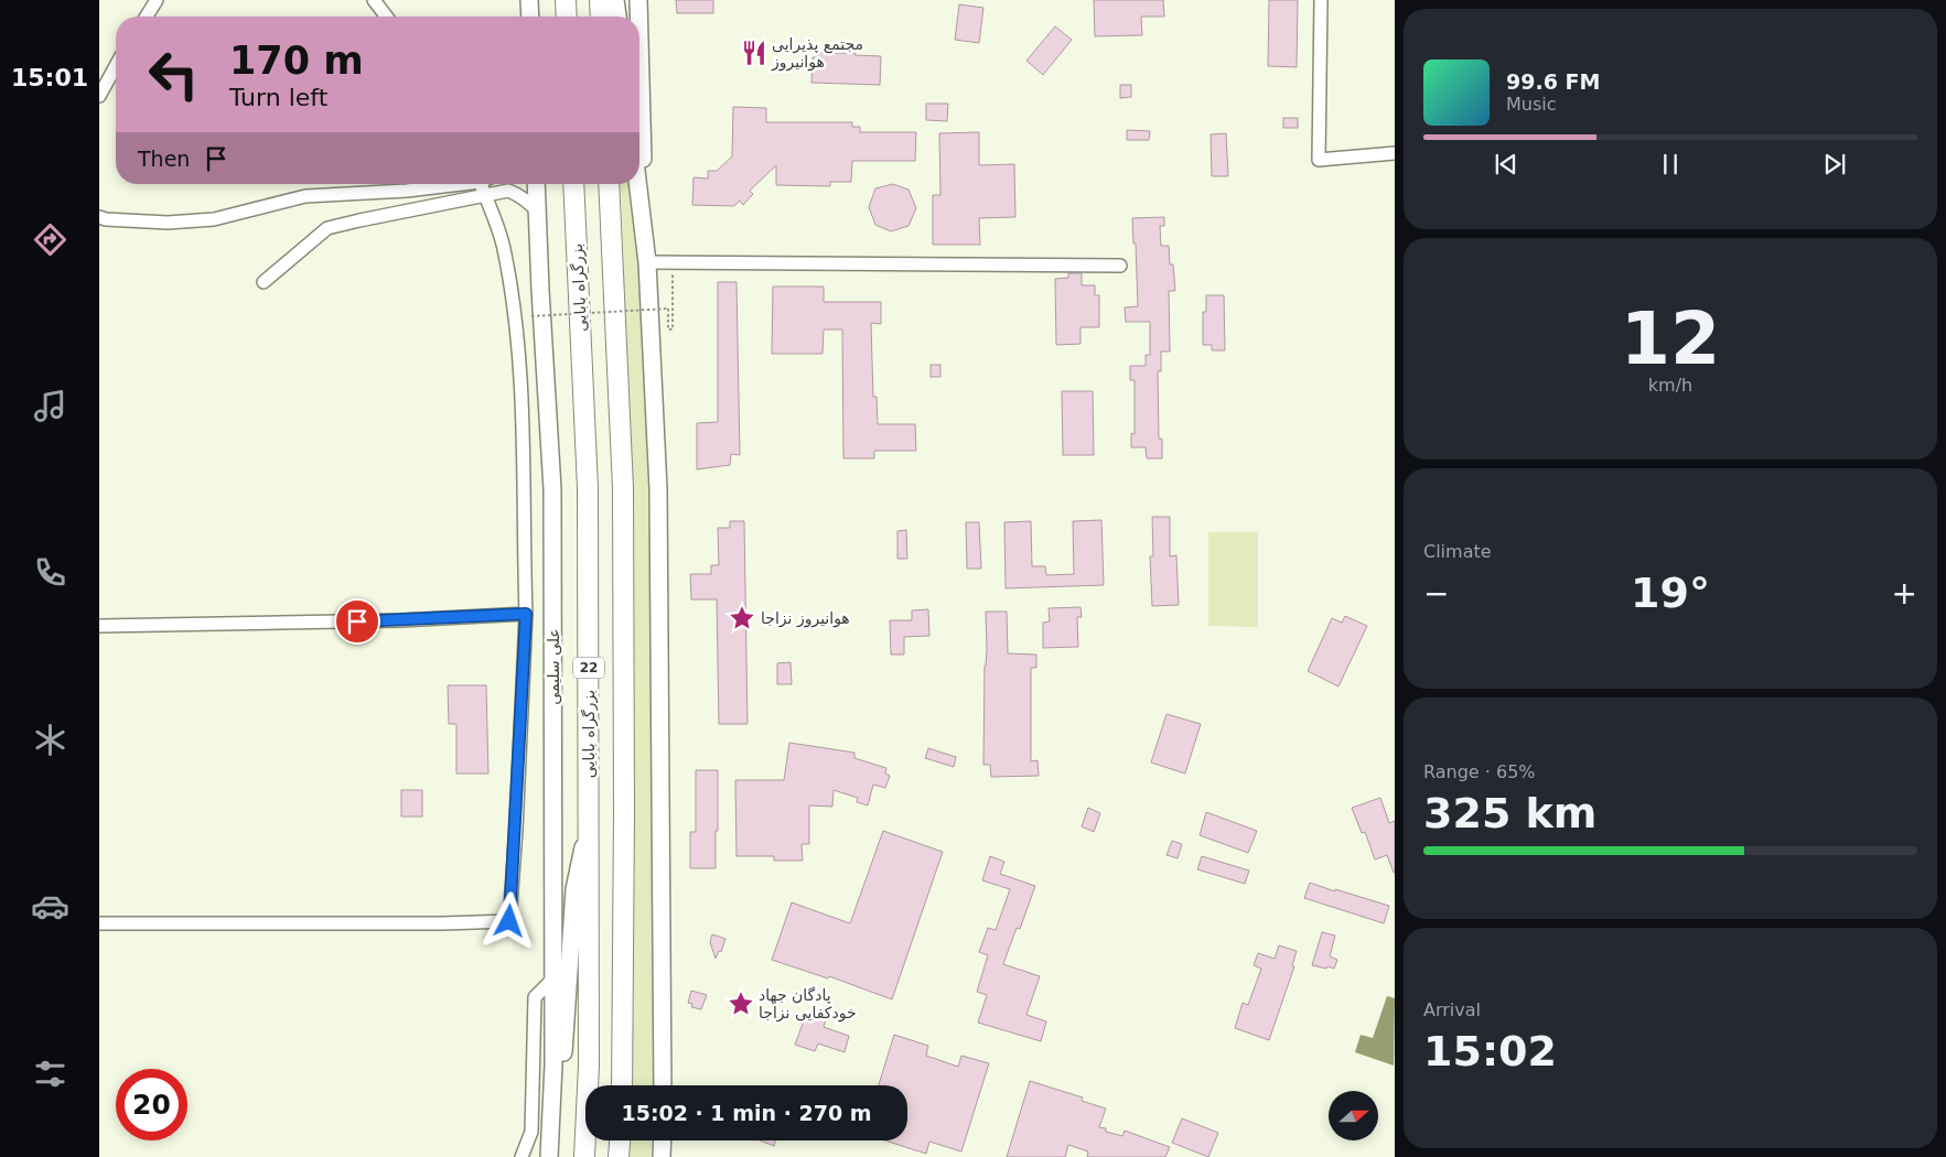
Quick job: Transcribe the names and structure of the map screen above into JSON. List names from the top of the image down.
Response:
{
  "streets": {
    "highway": ["بزرگراه بابایی", "22"],
    "main road": ["علی سلیمی"]
  },
  "places": {
    "restaurant": ["مجتمع پذیرایی هوانیروز"],
    "place": ["هوانیروز نزاجا", "پادگان جهاد خودکفایی نزاجا"]
  },
  "north": "right",
  "page": {
    "tabs": "15:01",
    "turn": ["170 m", "Turn left"],
    "song": ["99.6 FM", "Music"],
    "then": "Then",
    "tile": [
      ["12", "km/h"],
      "Climate",
      ["Range · 65%", "325 km"],
      ["Arrival", "15:02"]
    ],
    "heat": ["−", "19°", "+"],
    "limit": "20",
    "trip": "15:02 · 1 min · 270 m"
  }
}
